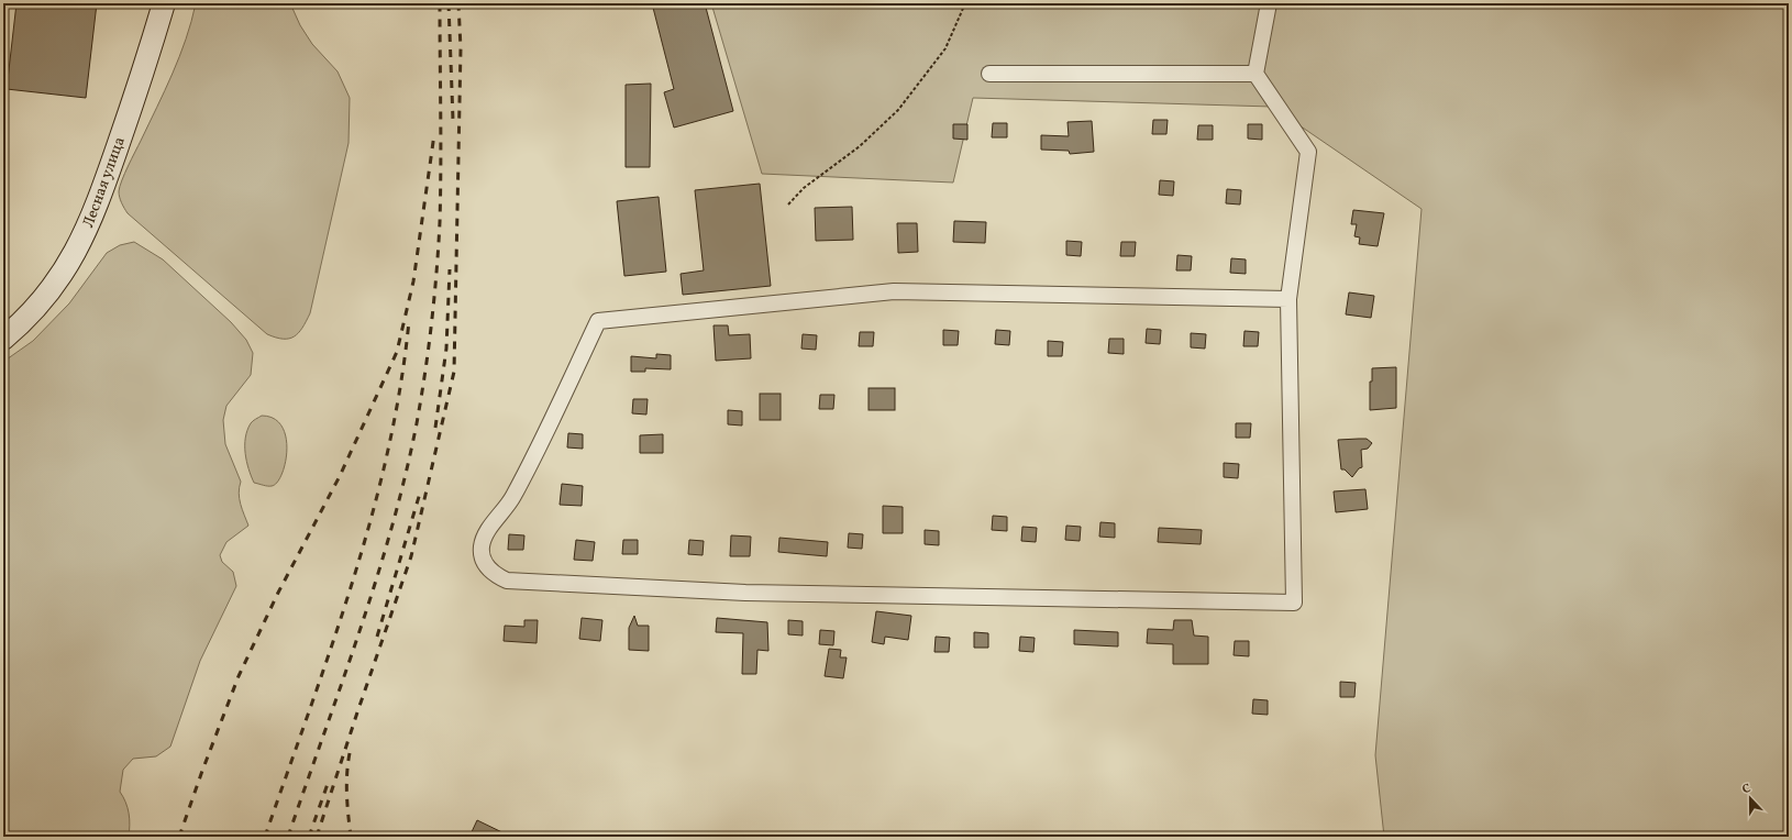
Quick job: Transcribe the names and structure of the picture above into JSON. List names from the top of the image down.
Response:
{
  "streets": {
    "street": ["Лесная улица"]
  },
  "north": "top"
}
